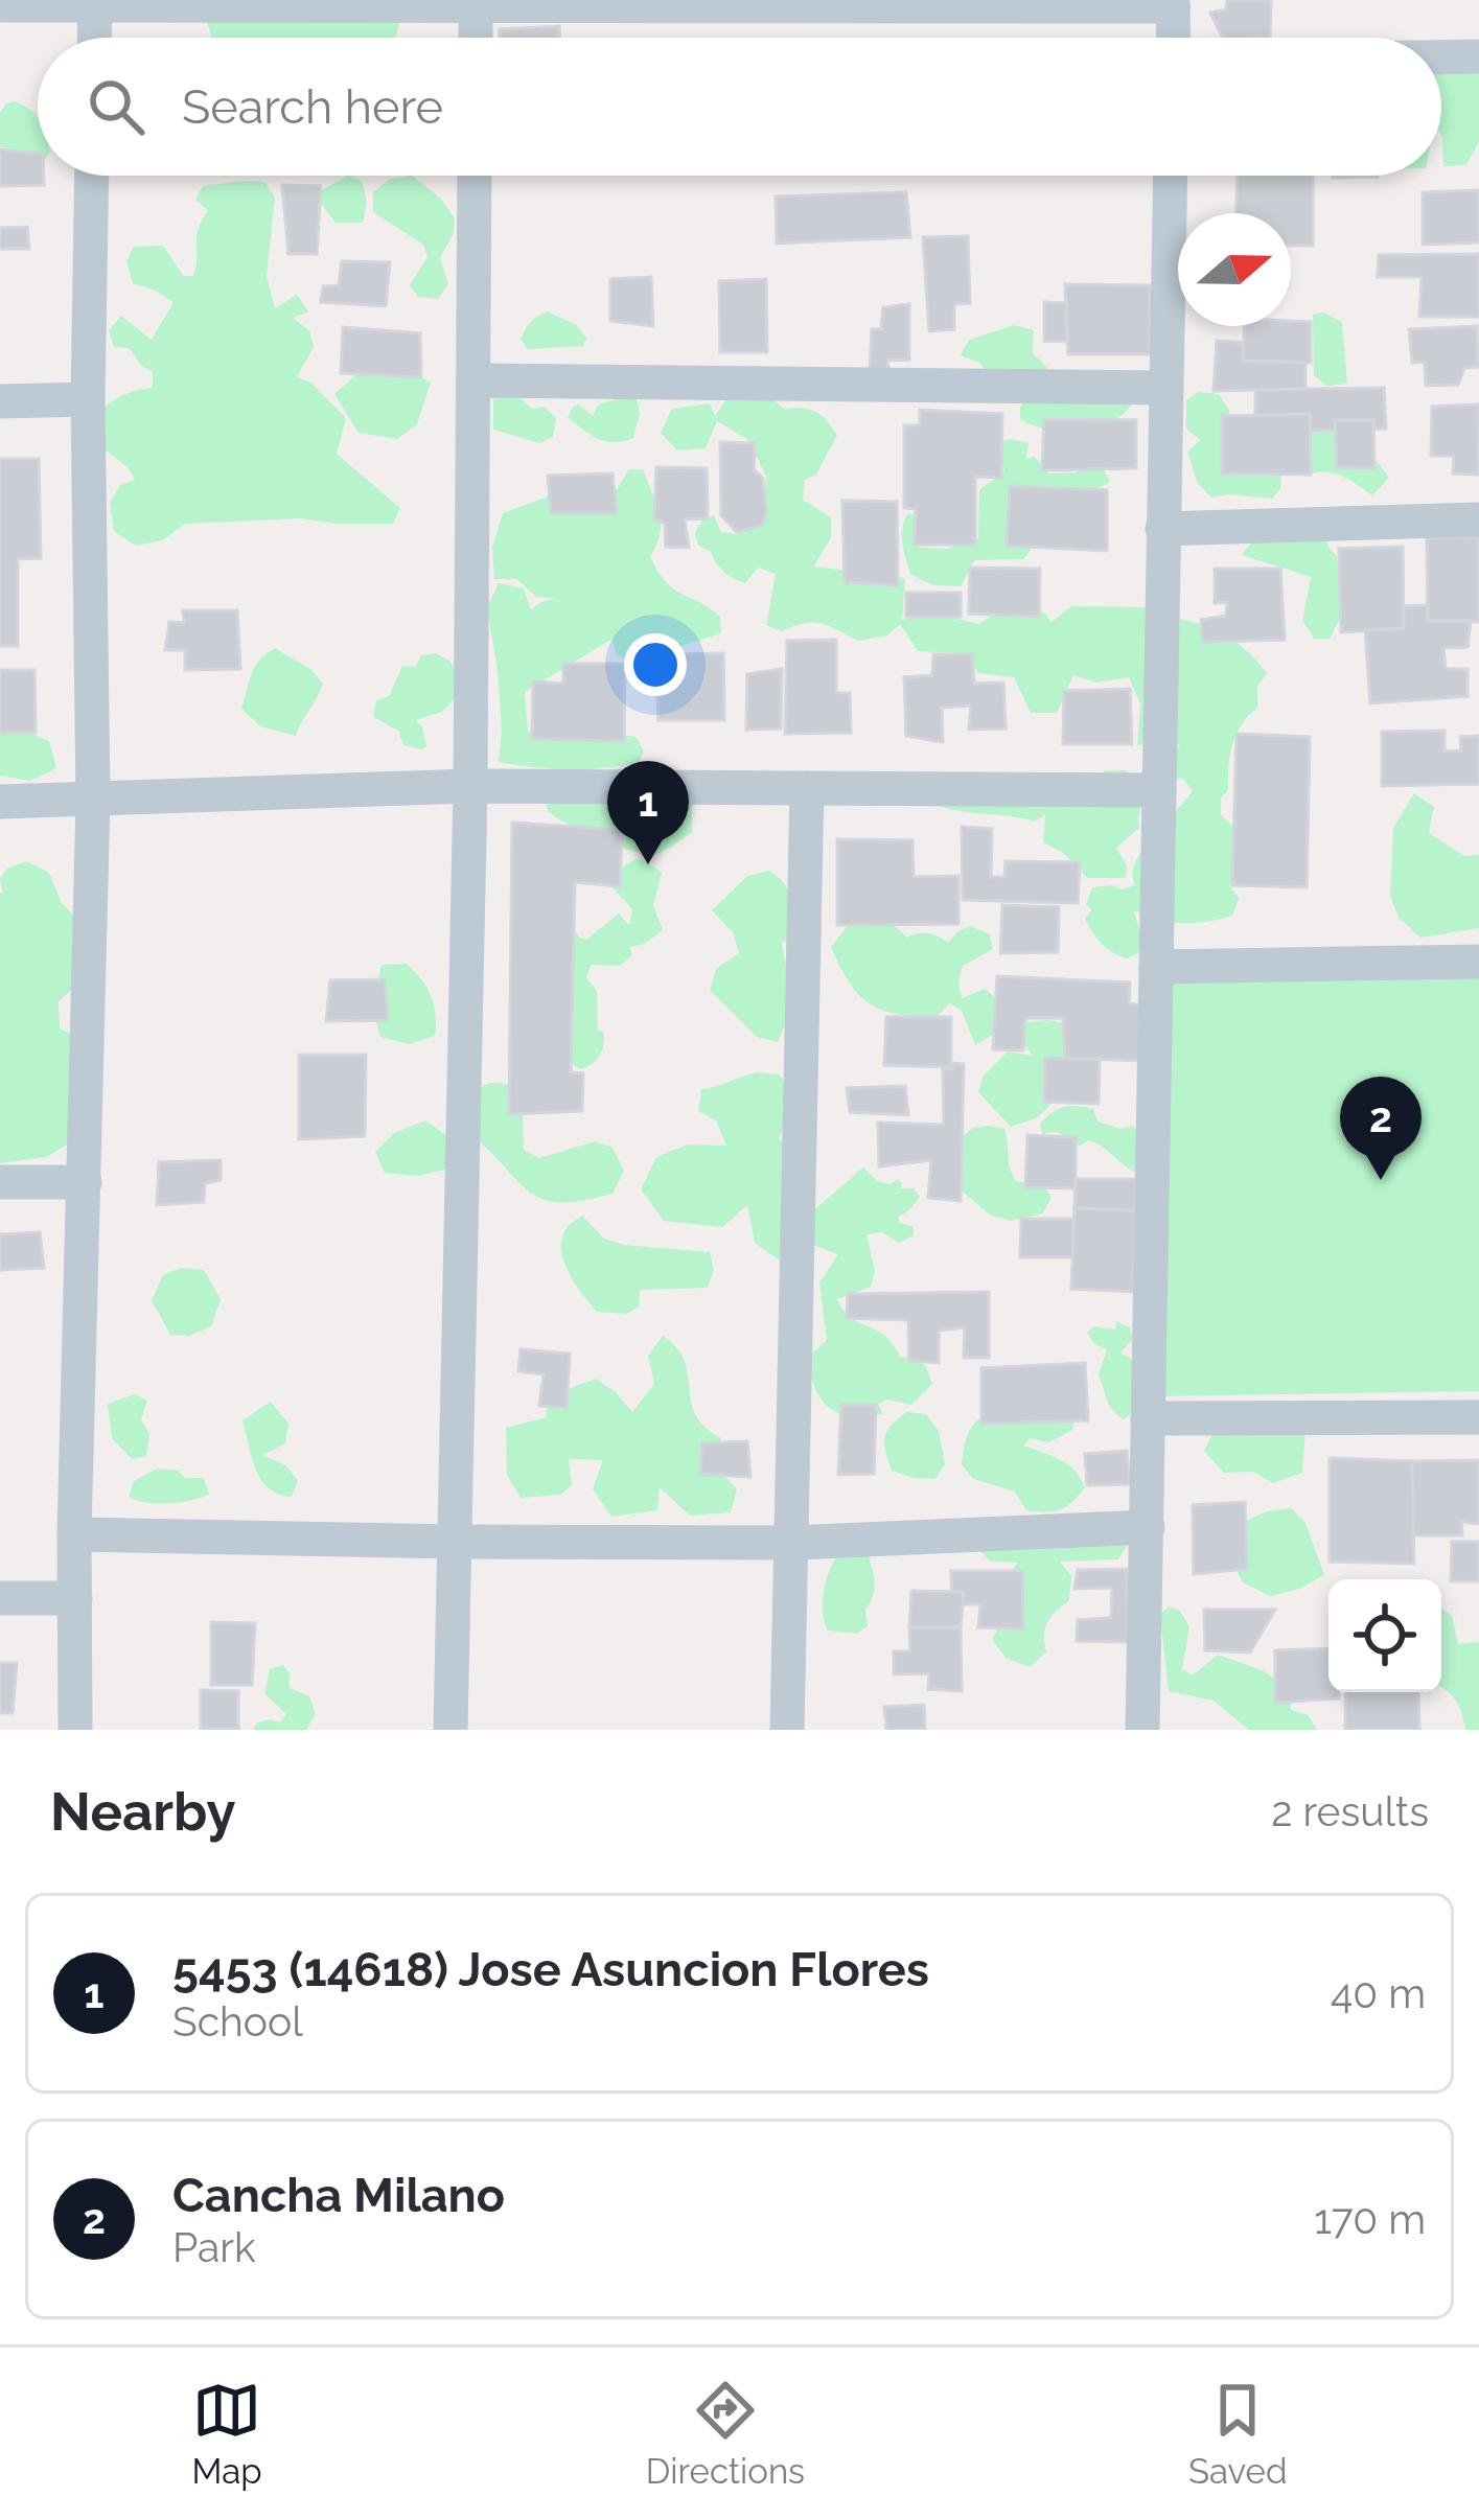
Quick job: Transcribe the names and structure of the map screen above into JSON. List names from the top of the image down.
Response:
{
  "north": "right",
  "page": {
    "search": "Search here",
    "pins": ["1", "2"],
    "heading": ["Nearby", "2 results"],
    "list": [
      {
        "mark": "1",
        "name": "5453 (14618) Jose Asuncion Flores",
        "note": "School",
        "value": "40 m"
      },
      {
        "mark": "2",
        "name": "Cancha Milano",
        "note": "Park",
        "value": "170 m"
      }
    ],
    "nav": ["Map", "Directions", "Saved"]
  }
}
